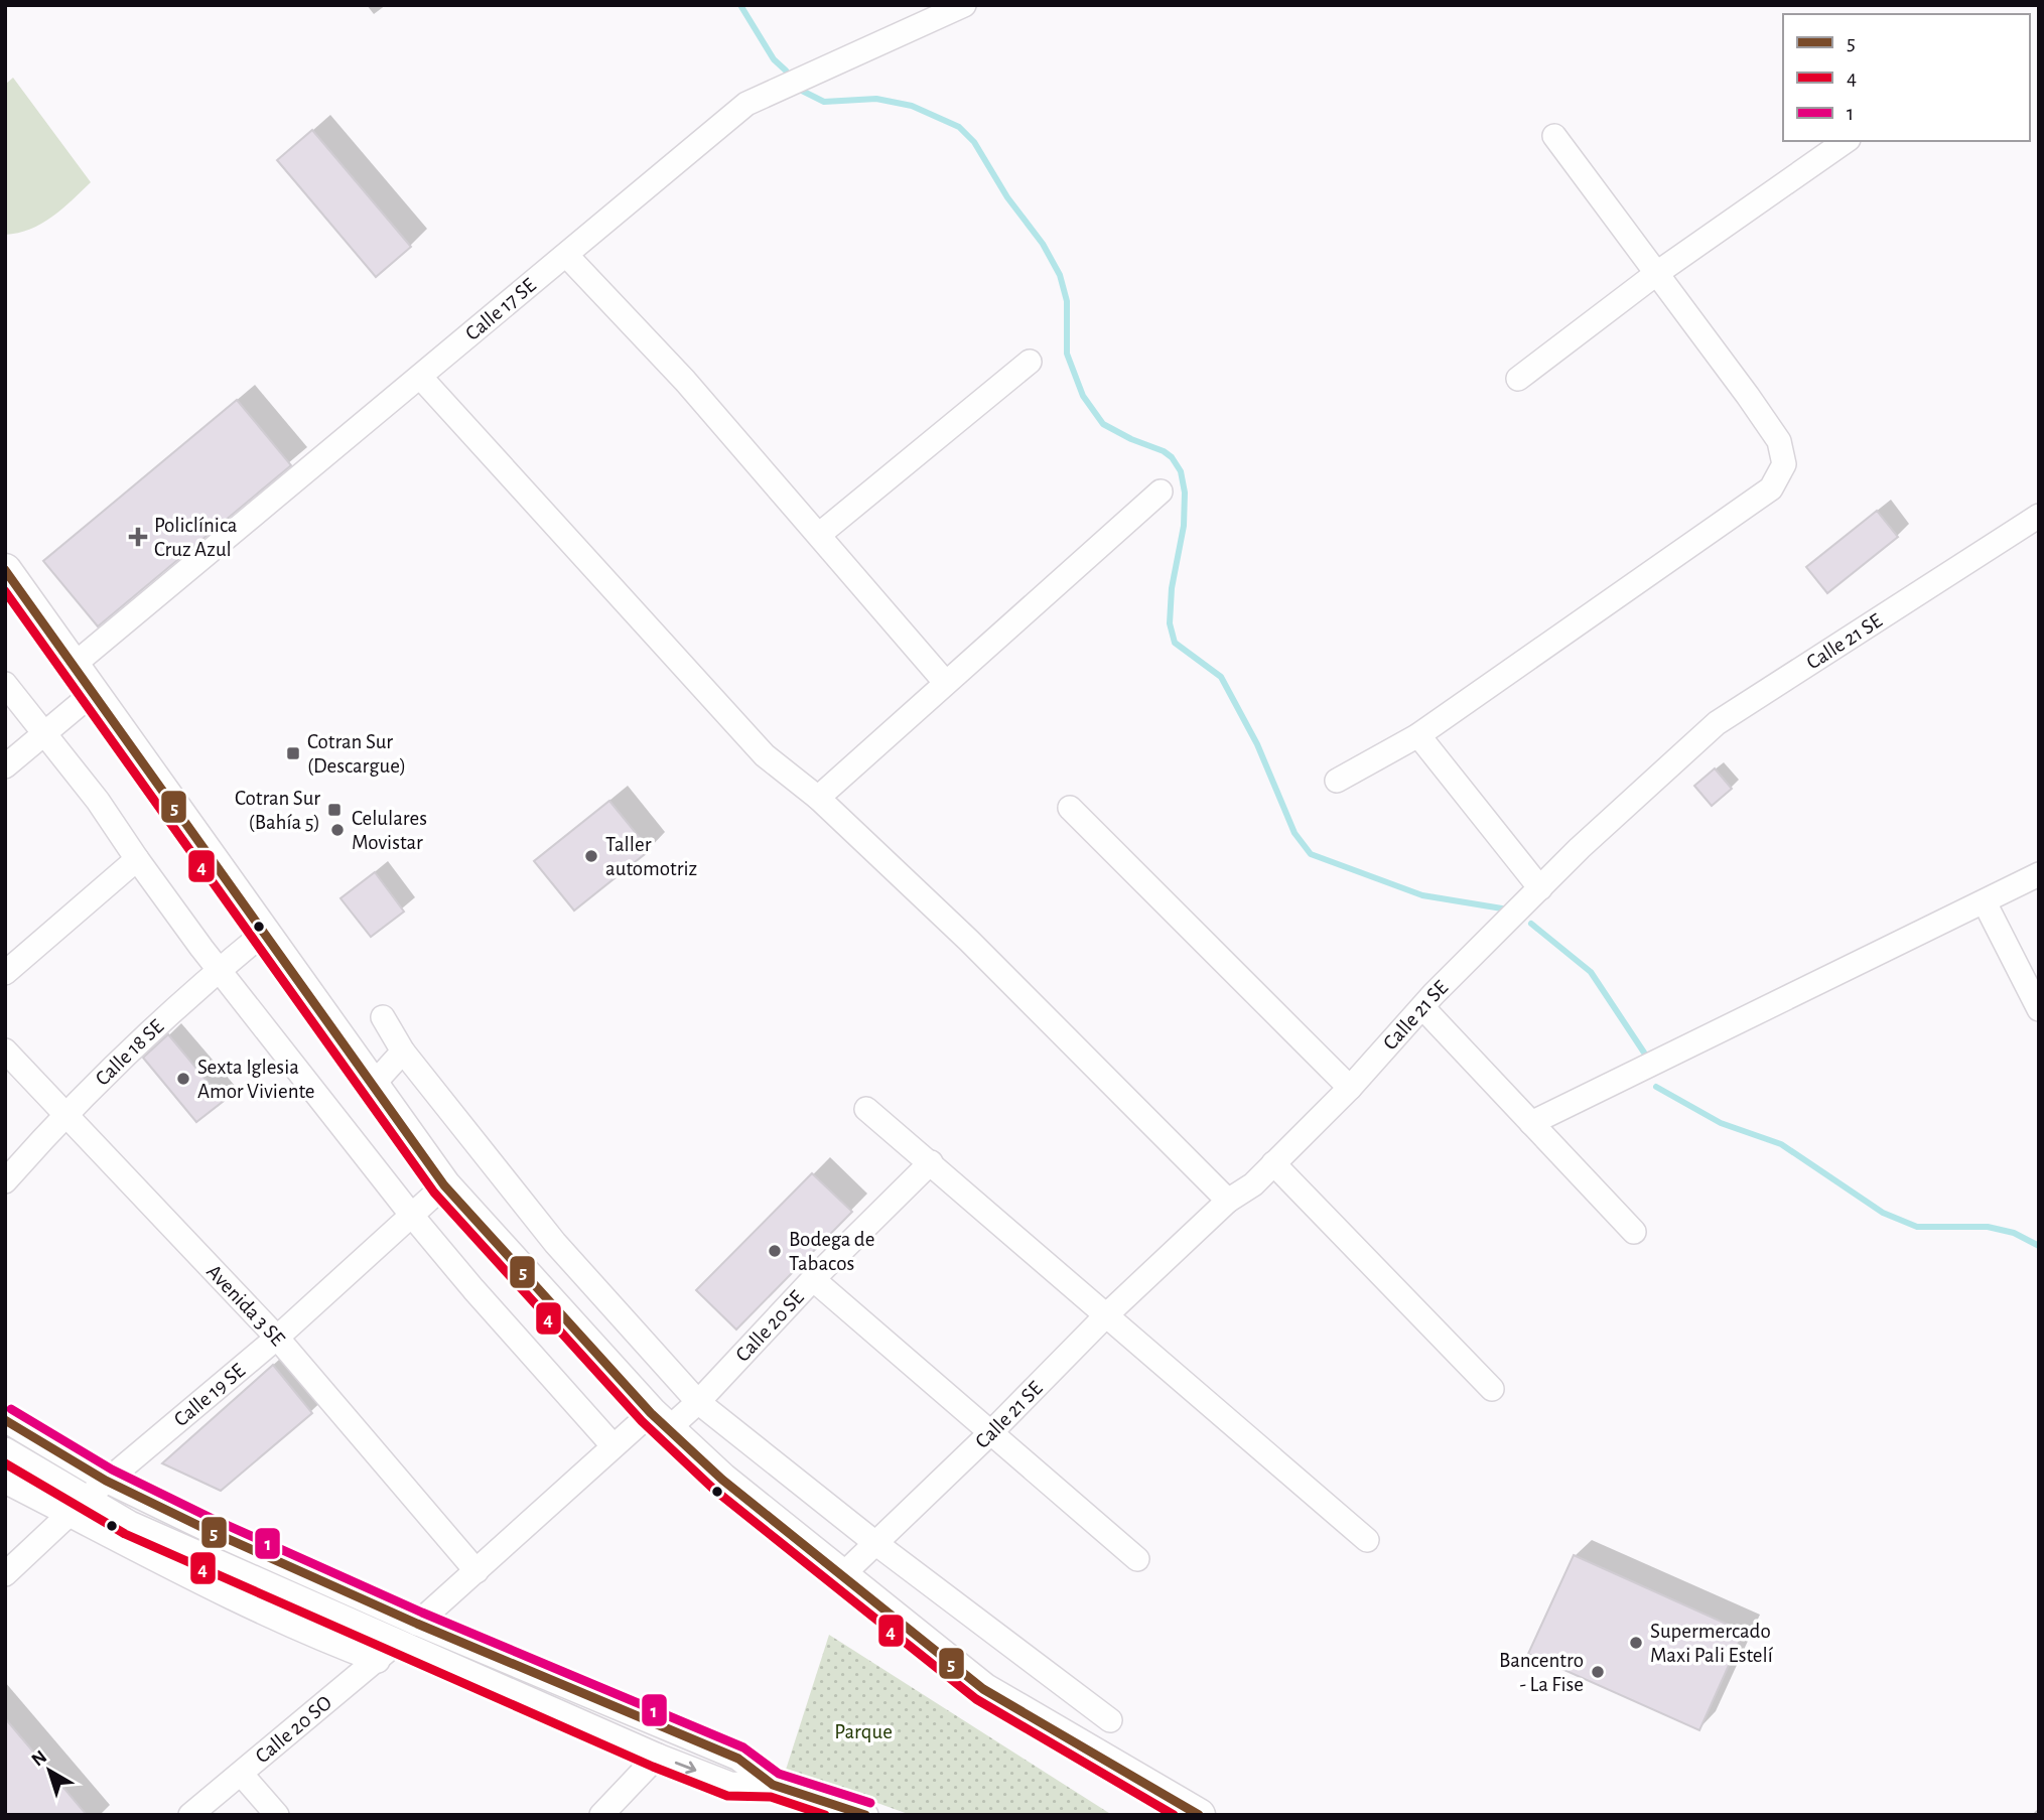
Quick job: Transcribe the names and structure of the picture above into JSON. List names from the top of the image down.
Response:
{
  "streets": {
    "street": [
      "Calle 17 SE",
      "Calle 21 SE",
      "Calle 18 SE",
      "Avenida 3 SE",
      "Calle 20 SE",
      "Calle 19 SE",
      "Calle 20 SO"
    ]
  },
  "crossings": [
    ["Calle 18 SE", "Avenida 3 SE"],
    ["Avenida 3 SE", "Calle 20 SE"],
    ["Avenida 3 SE", "Calle 19 SE"]
  ],
  "parks": ["Parque"],
  "places": {
    "health": ["Policlínica Cruz Azul"],
    "transit": ["Cotran Sur (Descargue)", "Cotran Sur (Bahía 5)"],
    "other": [
      "Celulares Movistar",
      "Taller automotriz",
      "Sexta Iglesia Amor Viviente",
      "Bodega de Tabacos",
      "Supermercado Maxi Pali Estelí",
      "Bancentro - La Fise"
    ]
  },
  "lines": ["transit line 5", "transit line 4", "transit line 1"],
  "legend": ["5", "4", "1"],
  "north": "top left"
}
